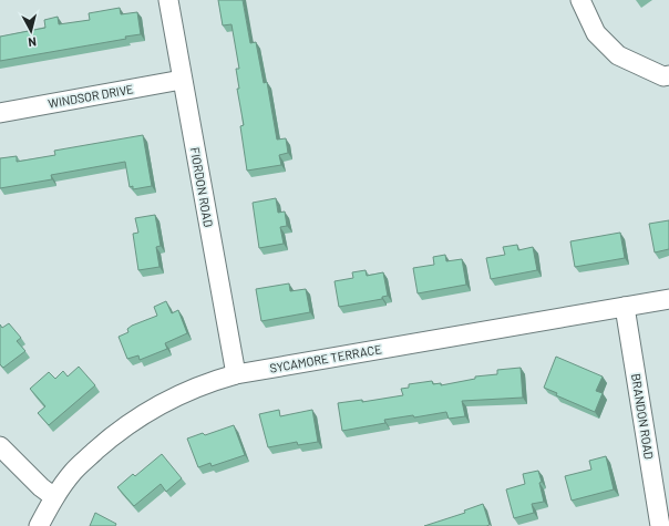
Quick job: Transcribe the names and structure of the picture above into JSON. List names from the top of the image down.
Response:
{
  "streets": {
    "street": [
      "WINDSOR DRIVE",
      "FIORDON ROAD",
      "SYCAMORE TERRACE",
      "BRANDON ROAD"
    ]
  },
  "crossings": [
    ["WINDSOR DRIVE", "FIORDON ROAD"],
    ["FIORDON ROAD", "SYCAMORE TERRACE"],
    ["SYCAMORE TERRACE", "BRANDON ROAD"]
  ],
  "north": "bottom"
}
